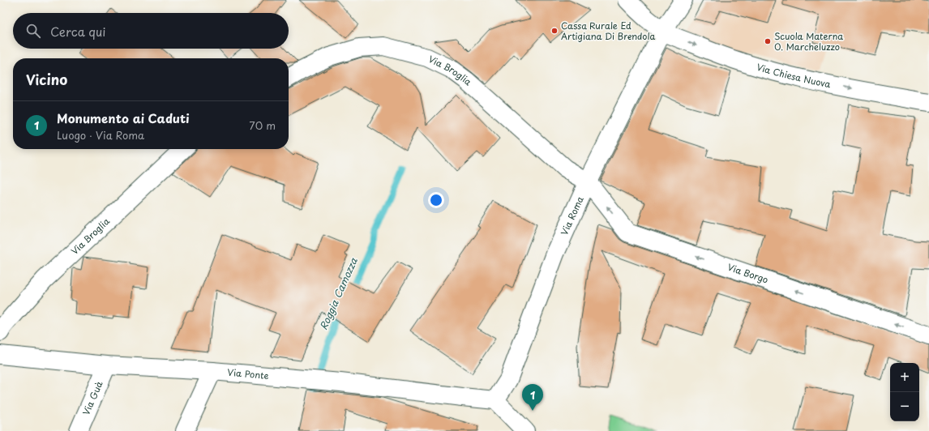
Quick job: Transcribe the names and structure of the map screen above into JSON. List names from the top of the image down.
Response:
{
  "streets": {
    "street": [
      "Via Broglia",
      "Via Chiesa Nuova",
      "Via Roma",
      "Via Borgo",
      "Via Ponte",
      "Via Guà"
    ]
  },
  "crossings": [
    ["Via Broglia", "Via Roma"],
    ["Via Broglia", "Via Borgo"],
    ["Via Chiesa Nuova", "Via Roma"],
    ["Via Roma", "Via Borgo"],
    ["Via Roma", "Via Ponte"],
    ["Via Ponte", "Via Guà"]
  ],
  "one_way": ["Via Chiesa Nuova", "Via Borgo"],
  "water": ["Roggia Camozza"],
  "places": ["Cassa Rurale Ed Artigiana Di Brendola", "Scuola Materna O. Marcheluzzo"],
  "page": {
    "search": "Cerca qui",
    "heading": "Vicino",
    "list": [
      {
        "mark": "1",
        "name": "Monumento ai Caduti",
        "note": "Luogo · Via Roma",
        "value": "70 m"
      }
    ],
    "map_buttons": ["+", "−"],
    "pins": "1"
  }
}
